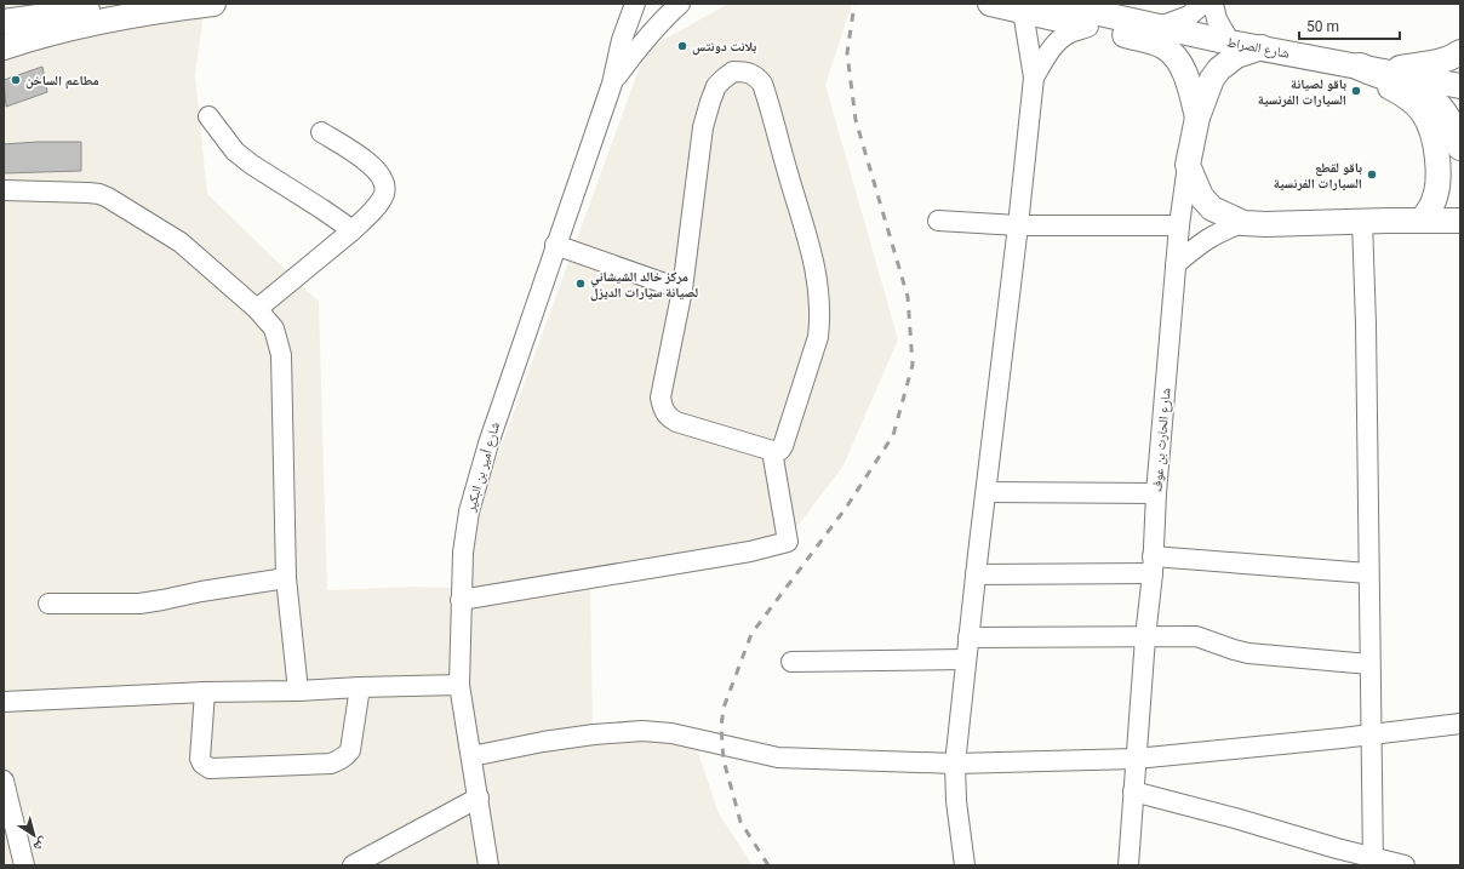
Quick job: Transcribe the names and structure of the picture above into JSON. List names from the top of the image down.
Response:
{
  "streets": {
    "main road": ["شارع الصراط", "شارع الحارث بن عوف"],
    "street": ["شارع أمير بن البكير"]
  },
  "crossings": [
    ["شارع الصراط", "شارع الحارث بن عوف"]
  ],
  "places": [
    "بلانت دونتس",
    "مطاعم الساخن",
    "باقو لصيانة السيارات الفرنسية",
    "باقو لقطع السيارات الفرنسية",
    "مركز خالد الشيشاني لصيانة سيارات الديزل"
  ],
  "scale_bar": "50 m",
  "north": "bottom right"
}
